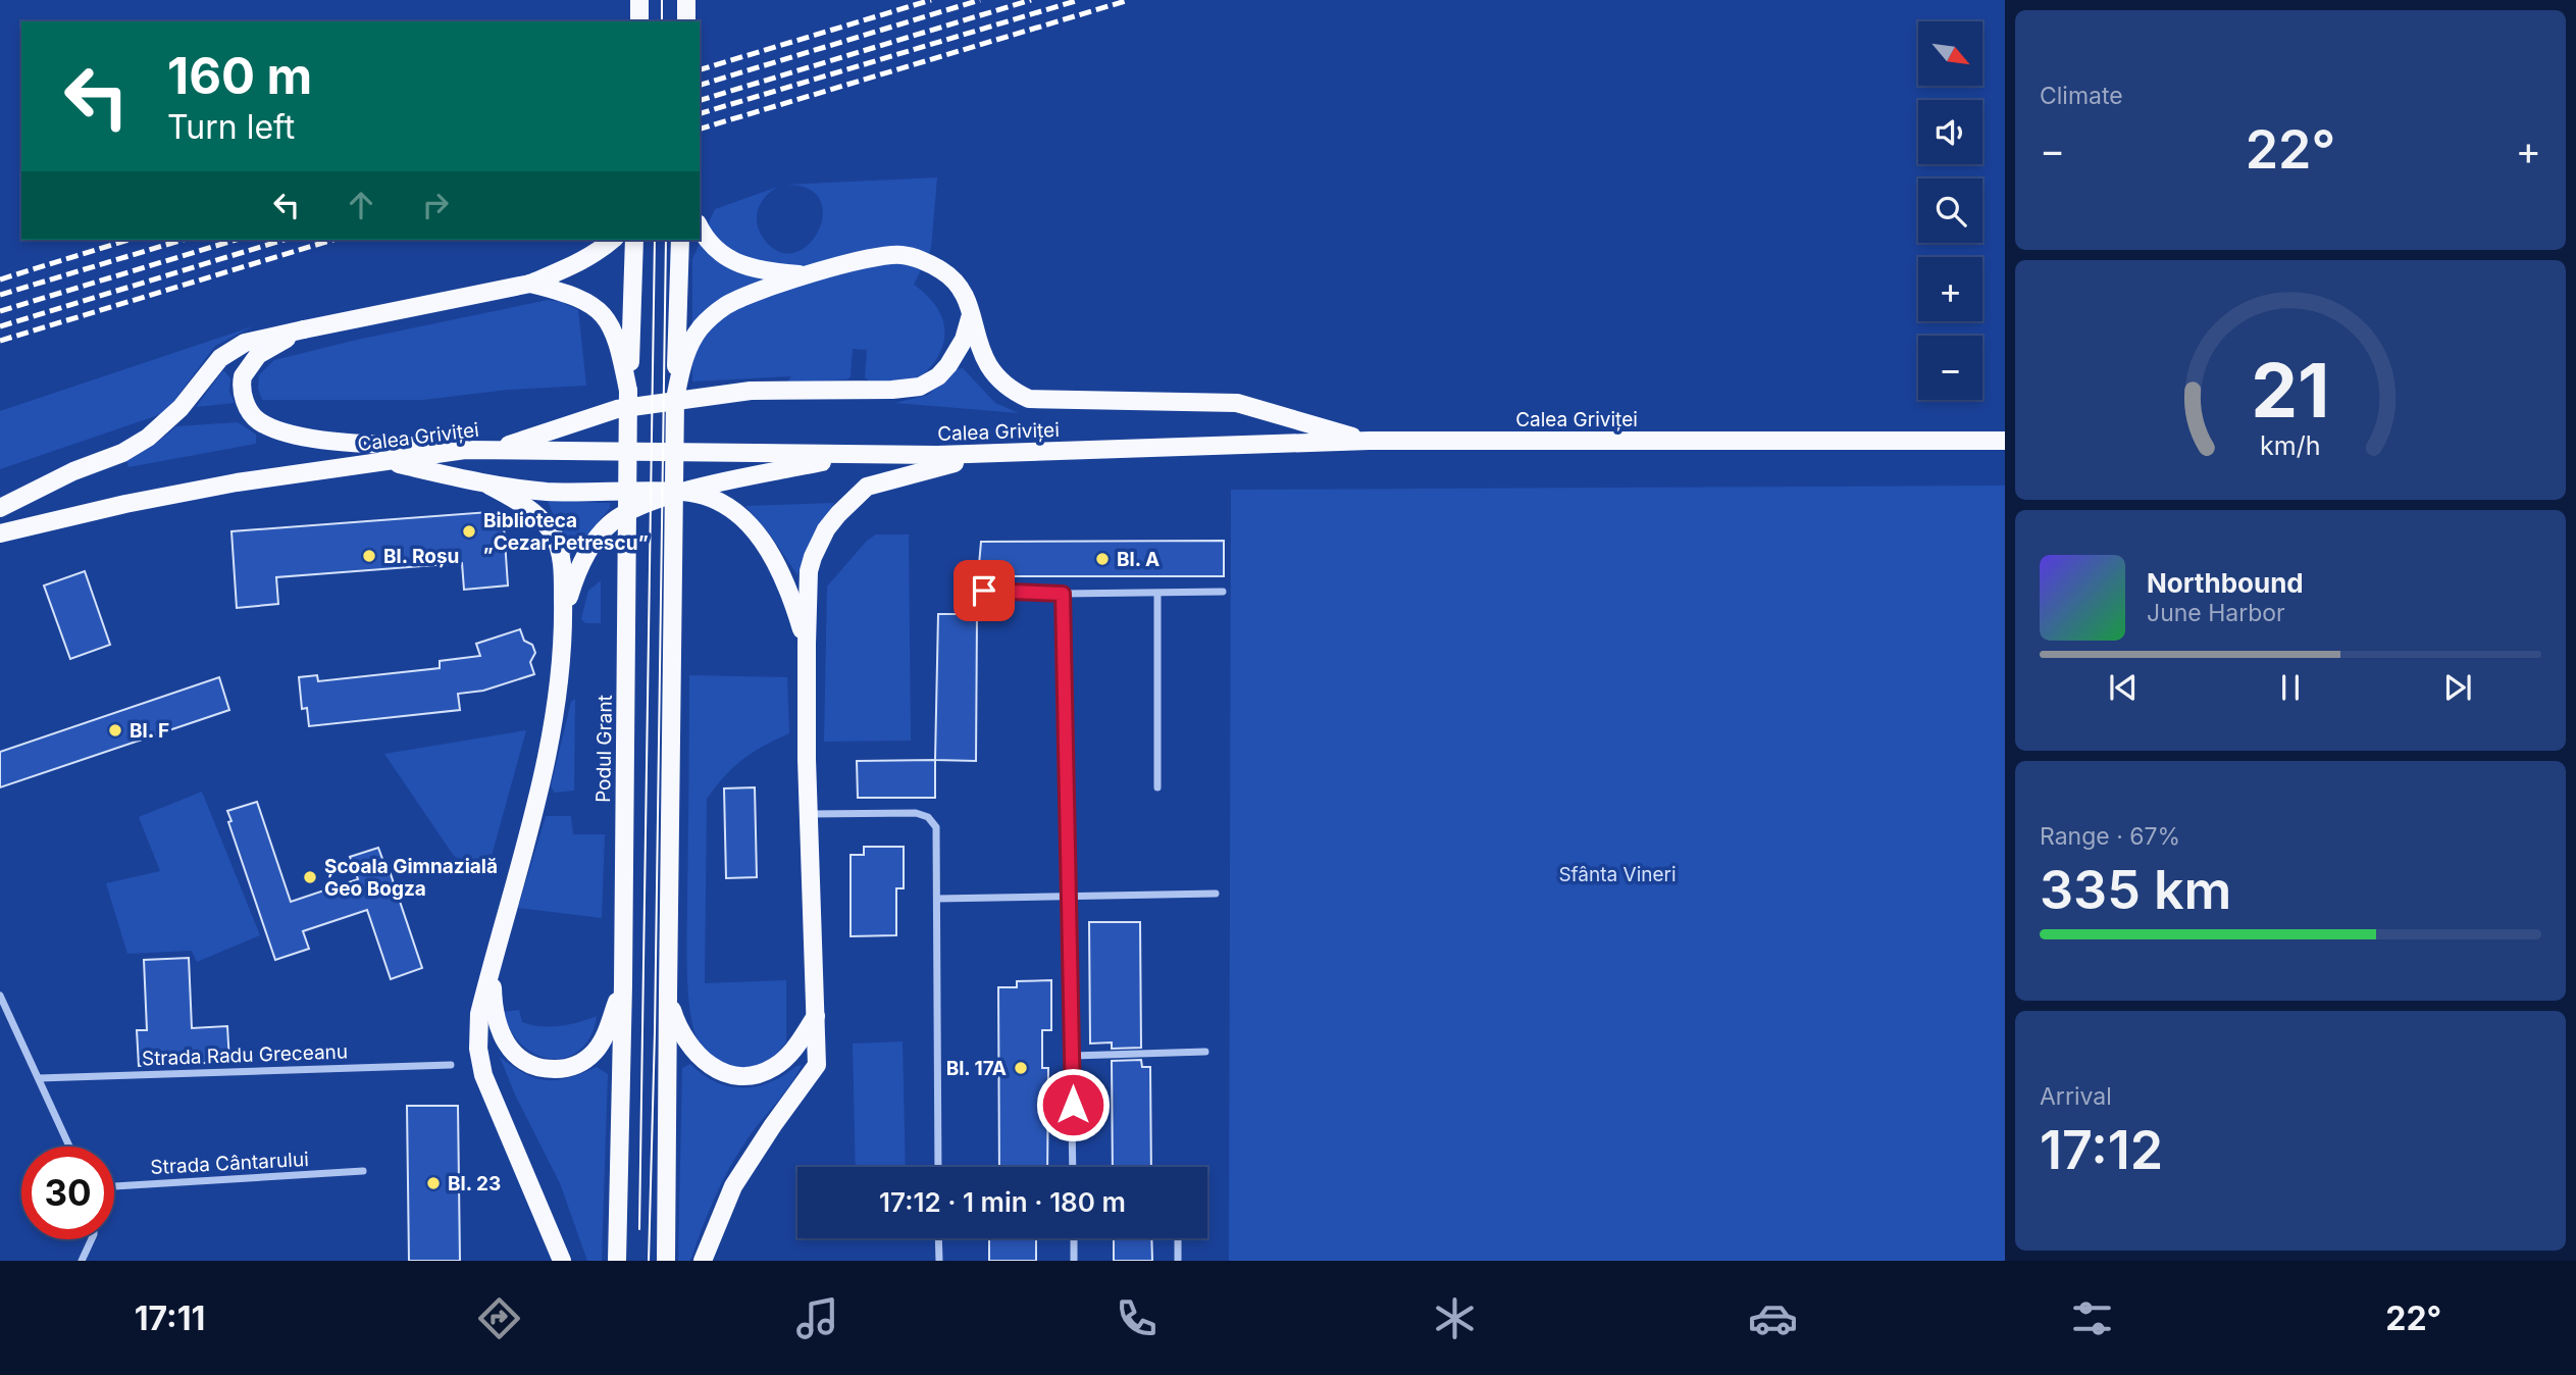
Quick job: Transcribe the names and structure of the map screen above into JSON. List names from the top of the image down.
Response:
{
  "streets": {
    "main road": ["Calea Griviței", "Podul Grant"],
    "street": ["Strada Radu Greceanu", "Strada Cântarului"]
  },
  "parks": ["Sfânta Vineri"],
  "places": [
    "Biblioteca „Cezar Petrescu”",
    "Bl. Roșu",
    "Bl. A",
    "Bl. F",
    "Școala Gimnazială Geo Bogza",
    "Bl. 17A",
    "Bl. 23"
  ],
  "north": "bottom right",
  "page": {
    "tile": [
      "Climate",
      ["Range · 67%", "335 km"],
      ["Arrival", "17:12"]
    ],
    "map_buttons": ["+", "−"],
    "turn": ["160 m", "Turn left"],
    "heat": ["−", "22°", "+"],
    "song": ["Northbound", "June Harbor"],
    "limit": "30",
    "trip": "17:12 · 1 min · 180 m",
    "tabs": ["17:11", "22°"],
    "gauge": ["21", "km/h"]
  }
}
